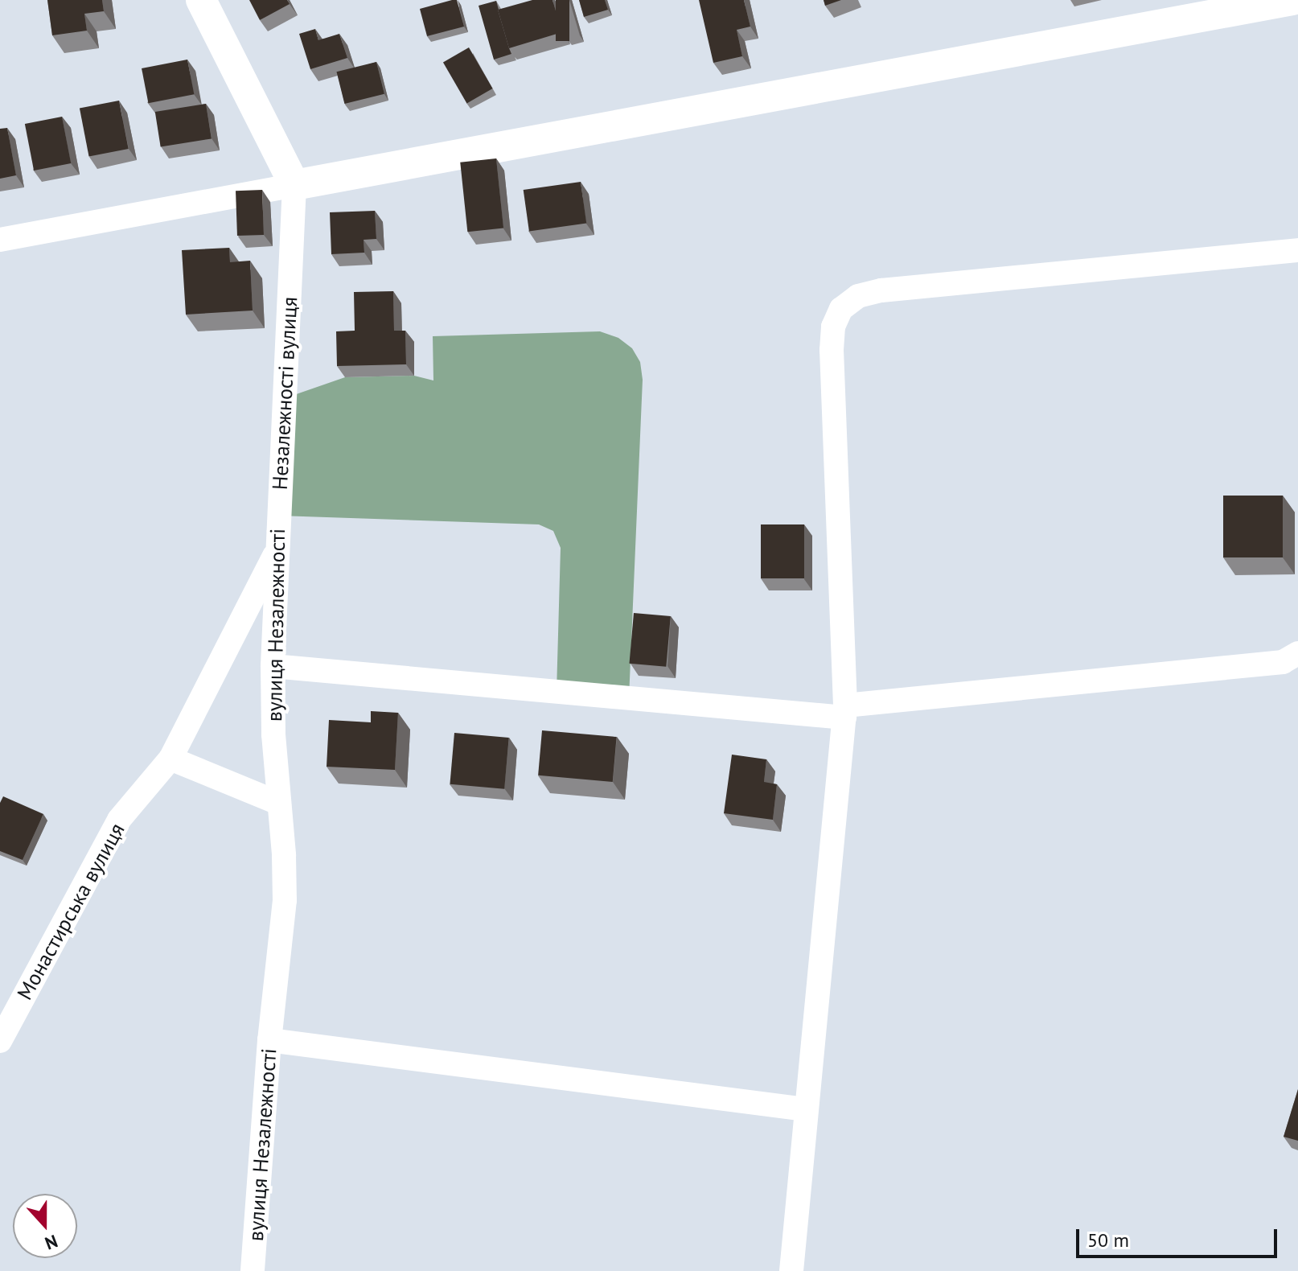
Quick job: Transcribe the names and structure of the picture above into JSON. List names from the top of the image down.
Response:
{
  "streets": {
    "street": ["Незалежності вулиця", "Монастирська вулиця"]
  },
  "crossings": [
    ["Незалежності вулиця", "Монастирська вулиця"]
  ],
  "scale_bar": "50 m",
  "north": "bottom"
}
